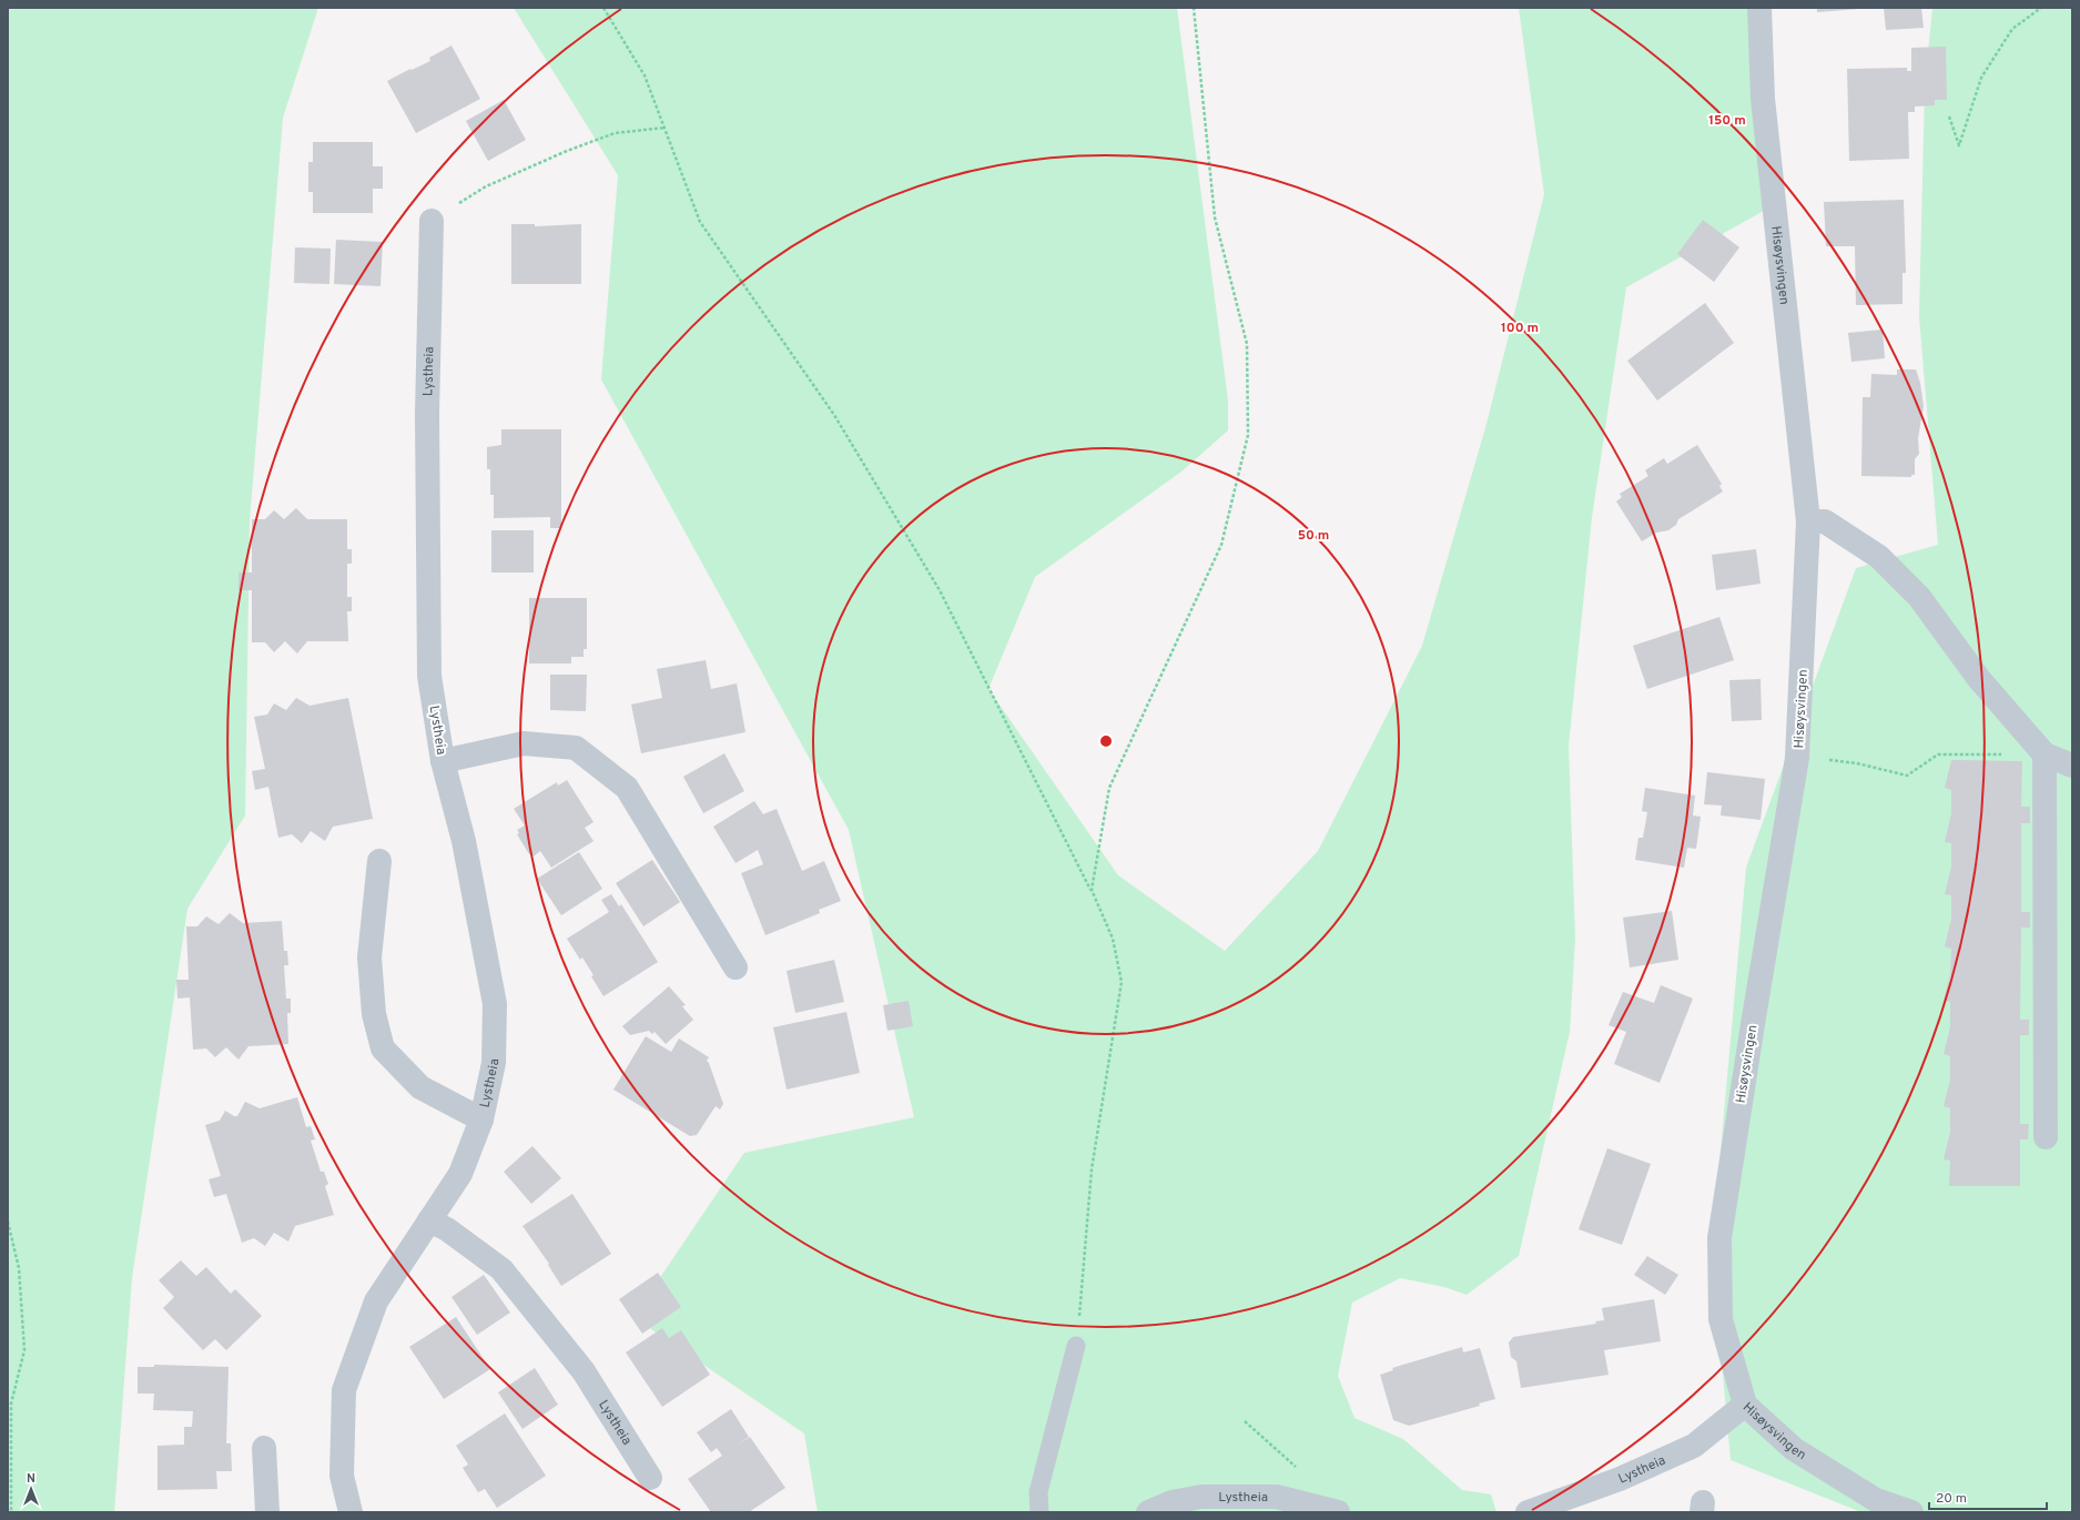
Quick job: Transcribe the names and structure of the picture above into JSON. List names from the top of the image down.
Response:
{
  "streets": {
    "street": ["Hisøysvingen", "Lystheia"]
  },
  "crossings": [
    ["Hisøysvingen", "Lystheia"]
  ],
  "scale_bar": "20 m",
  "north": "top",
  "rings": ["150 m", "100 m", "50 m"]
}
